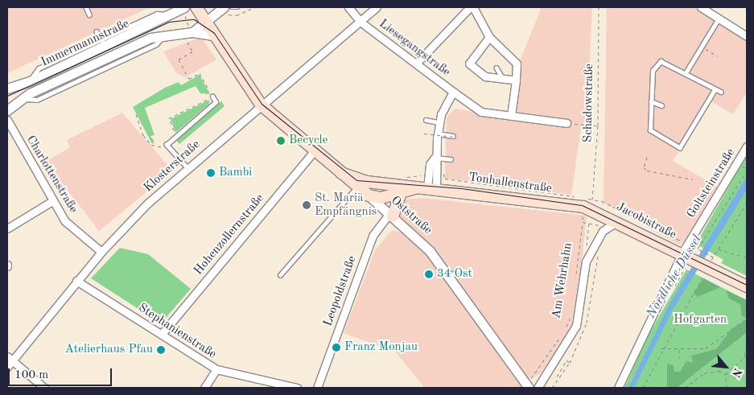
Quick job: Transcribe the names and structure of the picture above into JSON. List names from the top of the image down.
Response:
{
  "streets": {
    "main road": ["Tonhallenstraße", "Oststraße", "Jacobistraße"],
    "street": [
      "Immermannstraße",
      "Liesegangstraße",
      "Klosterstraße",
      "Charlottenstraße",
      "Goltsteinstraße",
      "Hohenzollernstraße",
      "Am Wehrhahn",
      "Leopoldstraße",
      "Stephanienstraße"
    ],
    "path": ["Schadowstraße"]
  },
  "crossings": [
    ["Immermannstraße", "Oststraße"],
    ["Liesegangstraße", "Klosterstraße"],
    ["Liesegangstraße", "Tonhallenstraße"],
    ["Schadowstraße", "Tonhallenstraße"],
    ["Schadowstraße", "Jacobistraße"],
    ["Schadowstraße", "Am Wehrhahn"],
    ["Klosterstraße", "Charlottenstraße"],
    ["Klosterstraße", "Oststraße"],
    ["Klosterstraße", "Stephanienstraße"],
    ["Tonhallenstraße", "Oststraße"],
    ["Tonhallenstraße", "Jacobistraße"],
    ["Tonhallenstraße", "Am Wehrhahn"],
    ["Goltsteinstraße", "Jacobistraße"],
    ["Oststraße", "Hohenzollernstraße"],
    ["Oststraße", "Am Wehrhahn"],
    ["Oststraße", "Leopoldstraße"],
    ["Jacobistraße", "Am Wehrhahn"],
    ["Hohenzollernstraße", "Stephanienstraße"]
  ],
  "water": ["Nördliche Düssel"],
  "parks": ["Hofgarten"],
  "places": [
    "Becycle",
    "Bambi",
    "St. Mariä Empfängnis",
    "34 Ost",
    "Franz Monjau",
    "Atelierhaus Pfau"
  ],
  "scale_bar": "100 m",
  "north": "bottom right"
}
